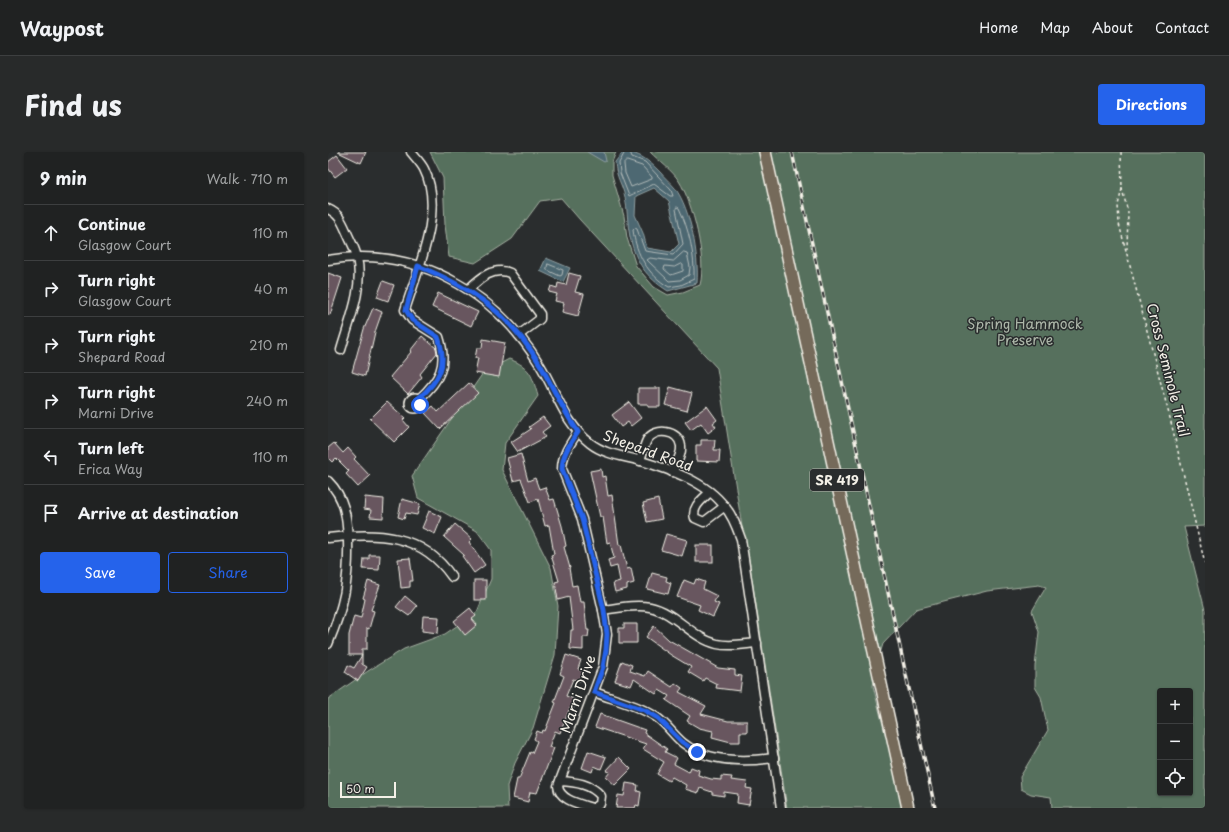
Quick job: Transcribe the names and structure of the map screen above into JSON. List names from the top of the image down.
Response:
{
  "streets": {
    "main road": ["SR 419"],
    "street": ["Shepard Road", "Marni Drive"],
    "path": ["Cross Seminole Trail"]
  },
  "crossings": [
    ["Shepard Road", "Marni Drive"]
  ],
  "parks": ["Spring Hammock Preserve"],
  "scale_bar": "50 m",
  "page": {
    "header": "Waypost",
    "nav": [
      "Home",
      "Map",
      "About",
      "Contact"
    ],
    "title": "Find us",
    "buttons": [
      "Directions",
      ["Save", "Share"]
    ],
    "heading": ["9 min", "Walk · 710 m"],
    "list": [
      ["Continue", "Glasgow Court", "110 m"],
      ["Turn right", "Glasgow Court", "40 m"],
      ["Turn right", "Shepard Road", "210 m"],
      ["Turn right", "Marni Drive", "240 m"],
      ["Turn left", "Erica Way", "110 m"],
      "Arrive at destination"
    ],
    "map_buttons": ["+", "−"],
    "scale": "50 m"
  }
}
